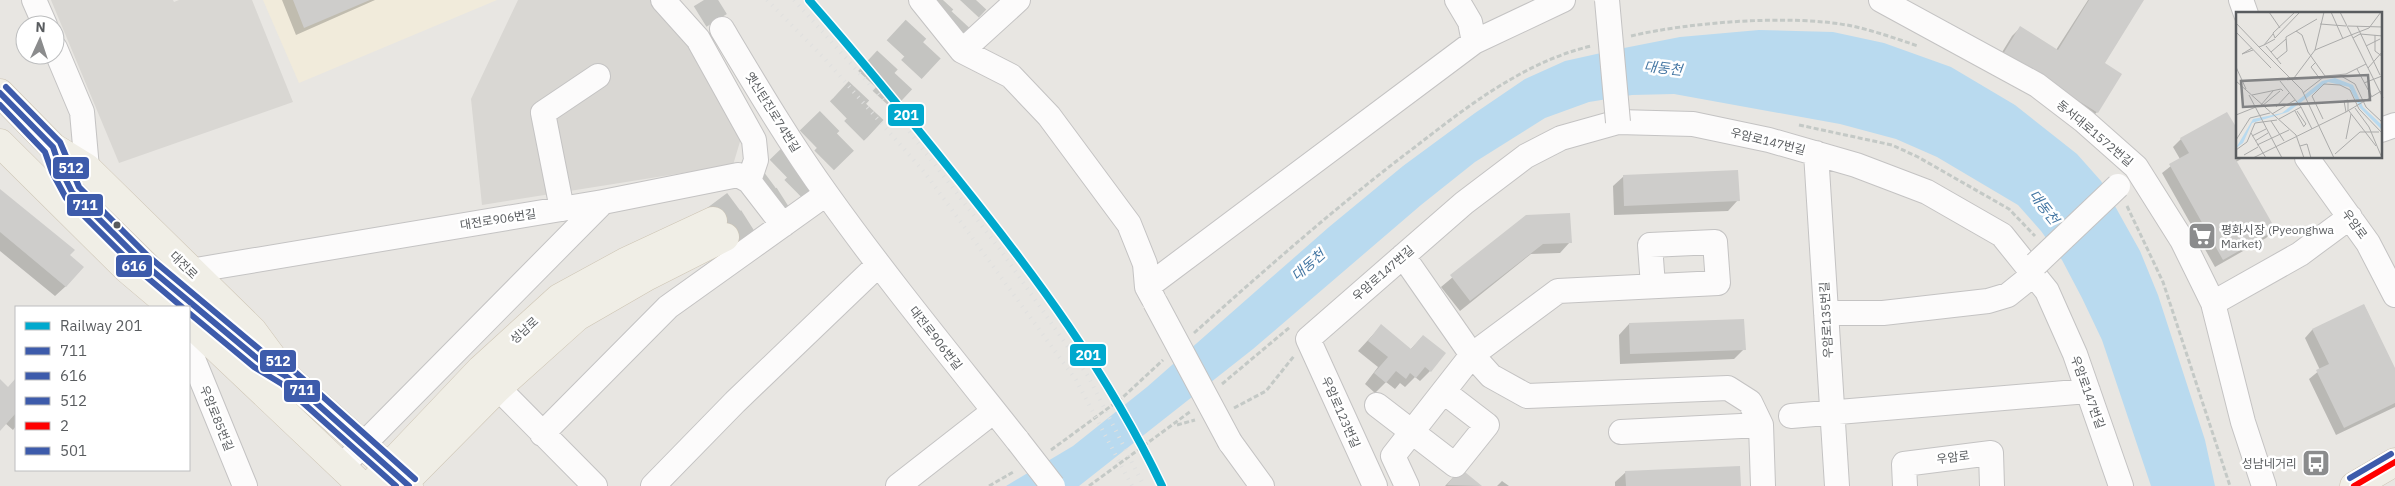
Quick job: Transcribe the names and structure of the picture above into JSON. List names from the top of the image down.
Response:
{
  "streets": {
    "main road": ["대전로", "성남로"],
    "street": [
      "옛신탄진로74번길",
      "동서대로1572번길",
      "우암로147번길",
      "대전로906번길",
      "우암로",
      "우암로135번길",
      "우암로123번길",
      "우암로85번길"
    ]
  },
  "crossings": [
    ["옛신탄진로74번길", "대전로906번길"],
    ["우암로147번길", "우암로135번길"],
    ["우암로147번길", "우암로123번길"],
    ["대전로906번길", "대전로"],
    ["대전로", "성남로"]
  ],
  "water": ["대동천"],
  "places": {
    "supermarket": ["평화시장 (Pyeonghwa Market)"],
    "bus stop": ["성남네거리"]
  },
  "lines": [
    "rail line 201",
    "transit line 512",
    "transit line 711",
    "transit line 616",
    "transit line 501",
    "transit line 2"
  ],
  "legend": [
    "Railway 201",
    "711",
    "616",
    "512",
    "2",
    "501"
  ],
  "north": "top"
}
